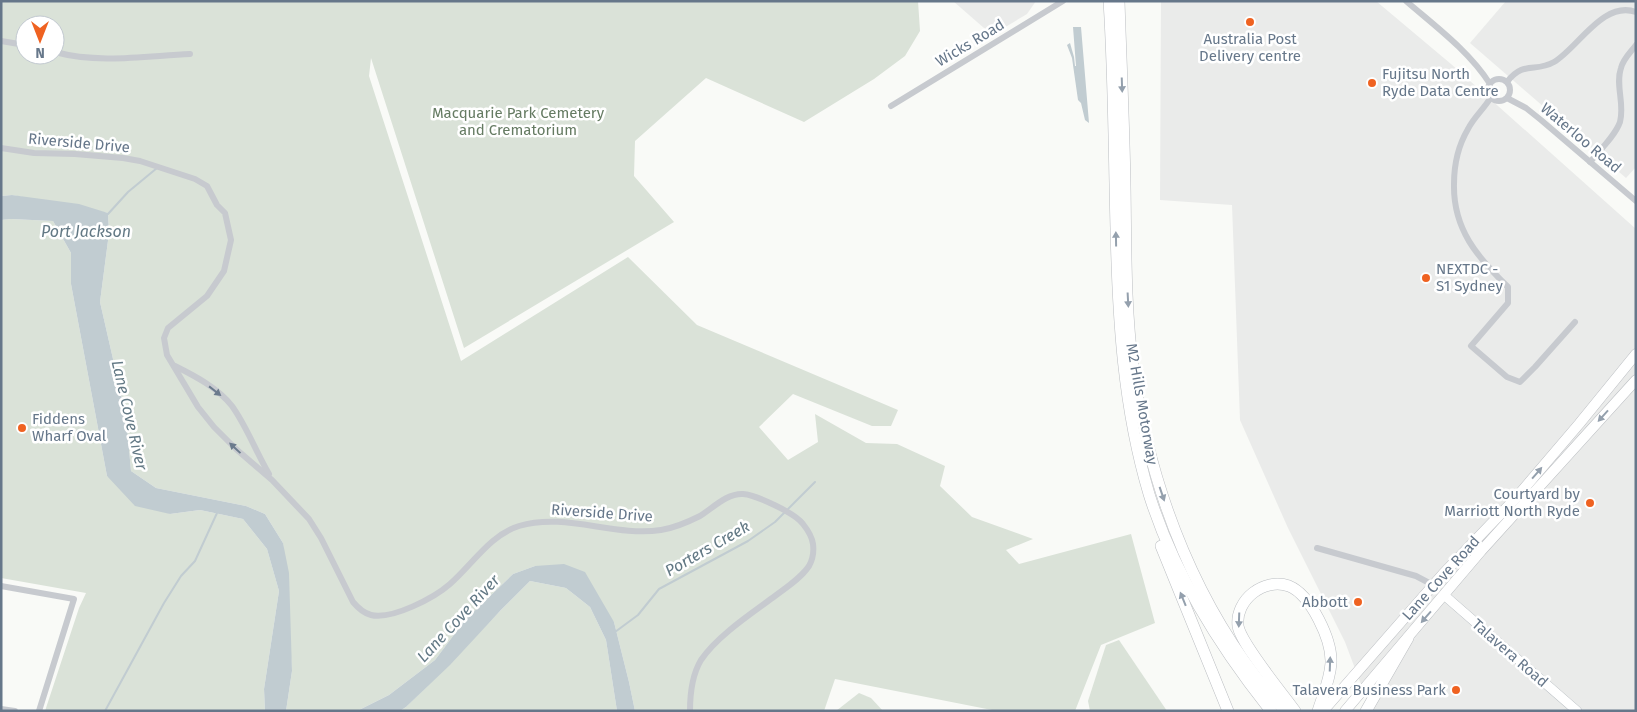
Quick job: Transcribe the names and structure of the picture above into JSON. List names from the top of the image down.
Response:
{
  "streets": {
    "highway": ["M2 Hills Motorway", "Lane Cove Road"],
    "main road": ["Talavera Road"],
    "street": ["Wicks Road", "Waterloo Road", "Riverside Drive"]
  },
  "crossings": [
    ["Lane Cove Road", "Talavera Road"]
  ],
  "water": ["Port Jackson", "Lane Cove River", "Porters Creek"],
  "parks": ["Macquarie Park Cemetery and Crematorium"],
  "places": [
    "Australia Post Delivery centre",
    "Fujitsu North Ryde Data Centre",
    "NEXTDC - S1 Sydney",
    "Fiddens Wharf Oval",
    "Courtyard by Marriott North Ryde",
    "Abbott",
    "Talavera Business Park"
  ],
  "north": "bottom"
}
